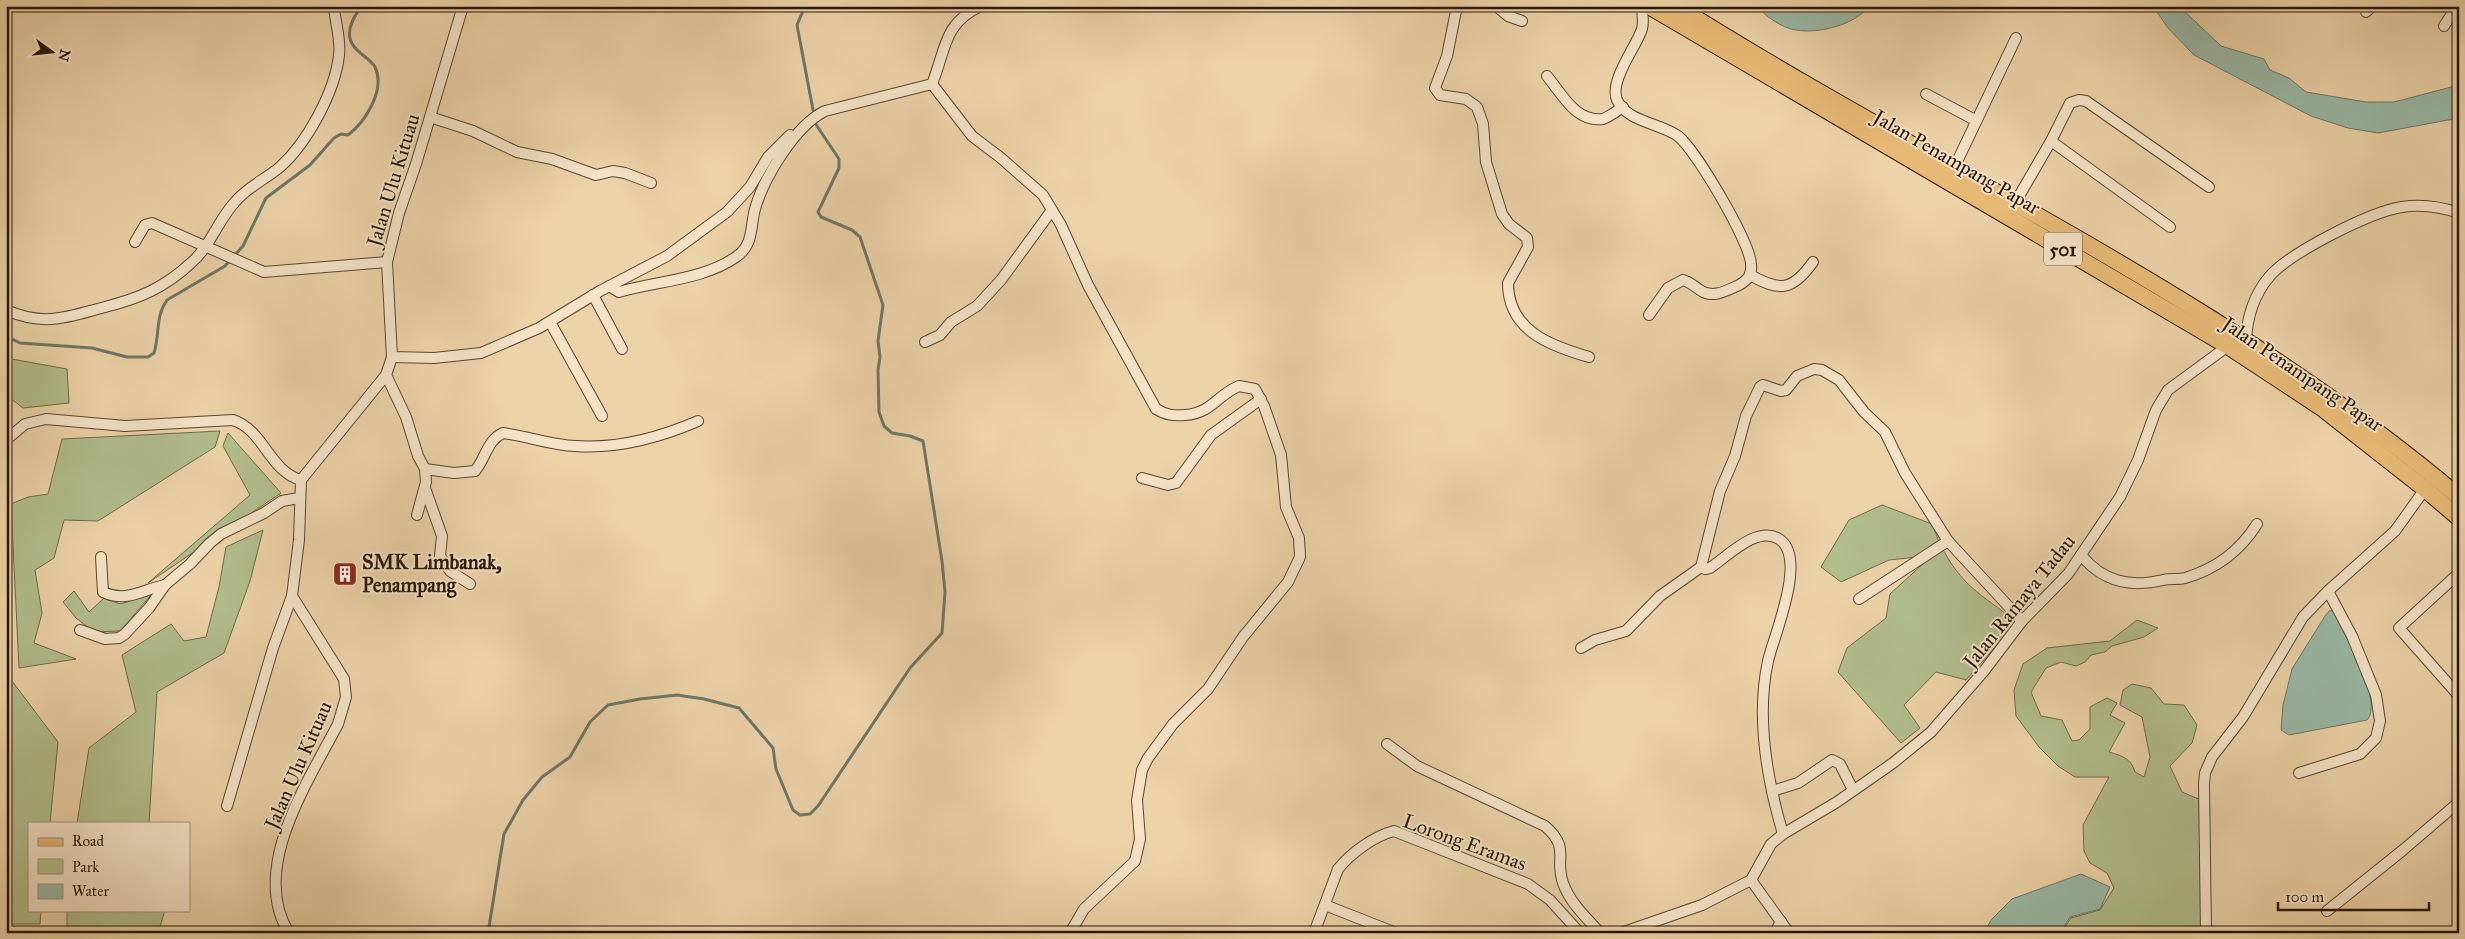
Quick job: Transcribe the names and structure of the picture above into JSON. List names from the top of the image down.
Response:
{
  "streets": {
    "main road": ["Jalan Penampang Papar", "501"],
    "street": ["Jalan Ulu Kituau", "Jalan Ramaya Tadau", "Lorong Eramas"]
  },
  "crossings": [
    ["Jalan Penampang Papar", "Jalan Ramaya Tadau"]
  ],
  "places": {
    "building": ["SMK Limbanak, Penampang"]
  },
  "legend": ["Road", "Park", "Water"],
  "scale_bar": "100 m",
  "north": "right"
}
